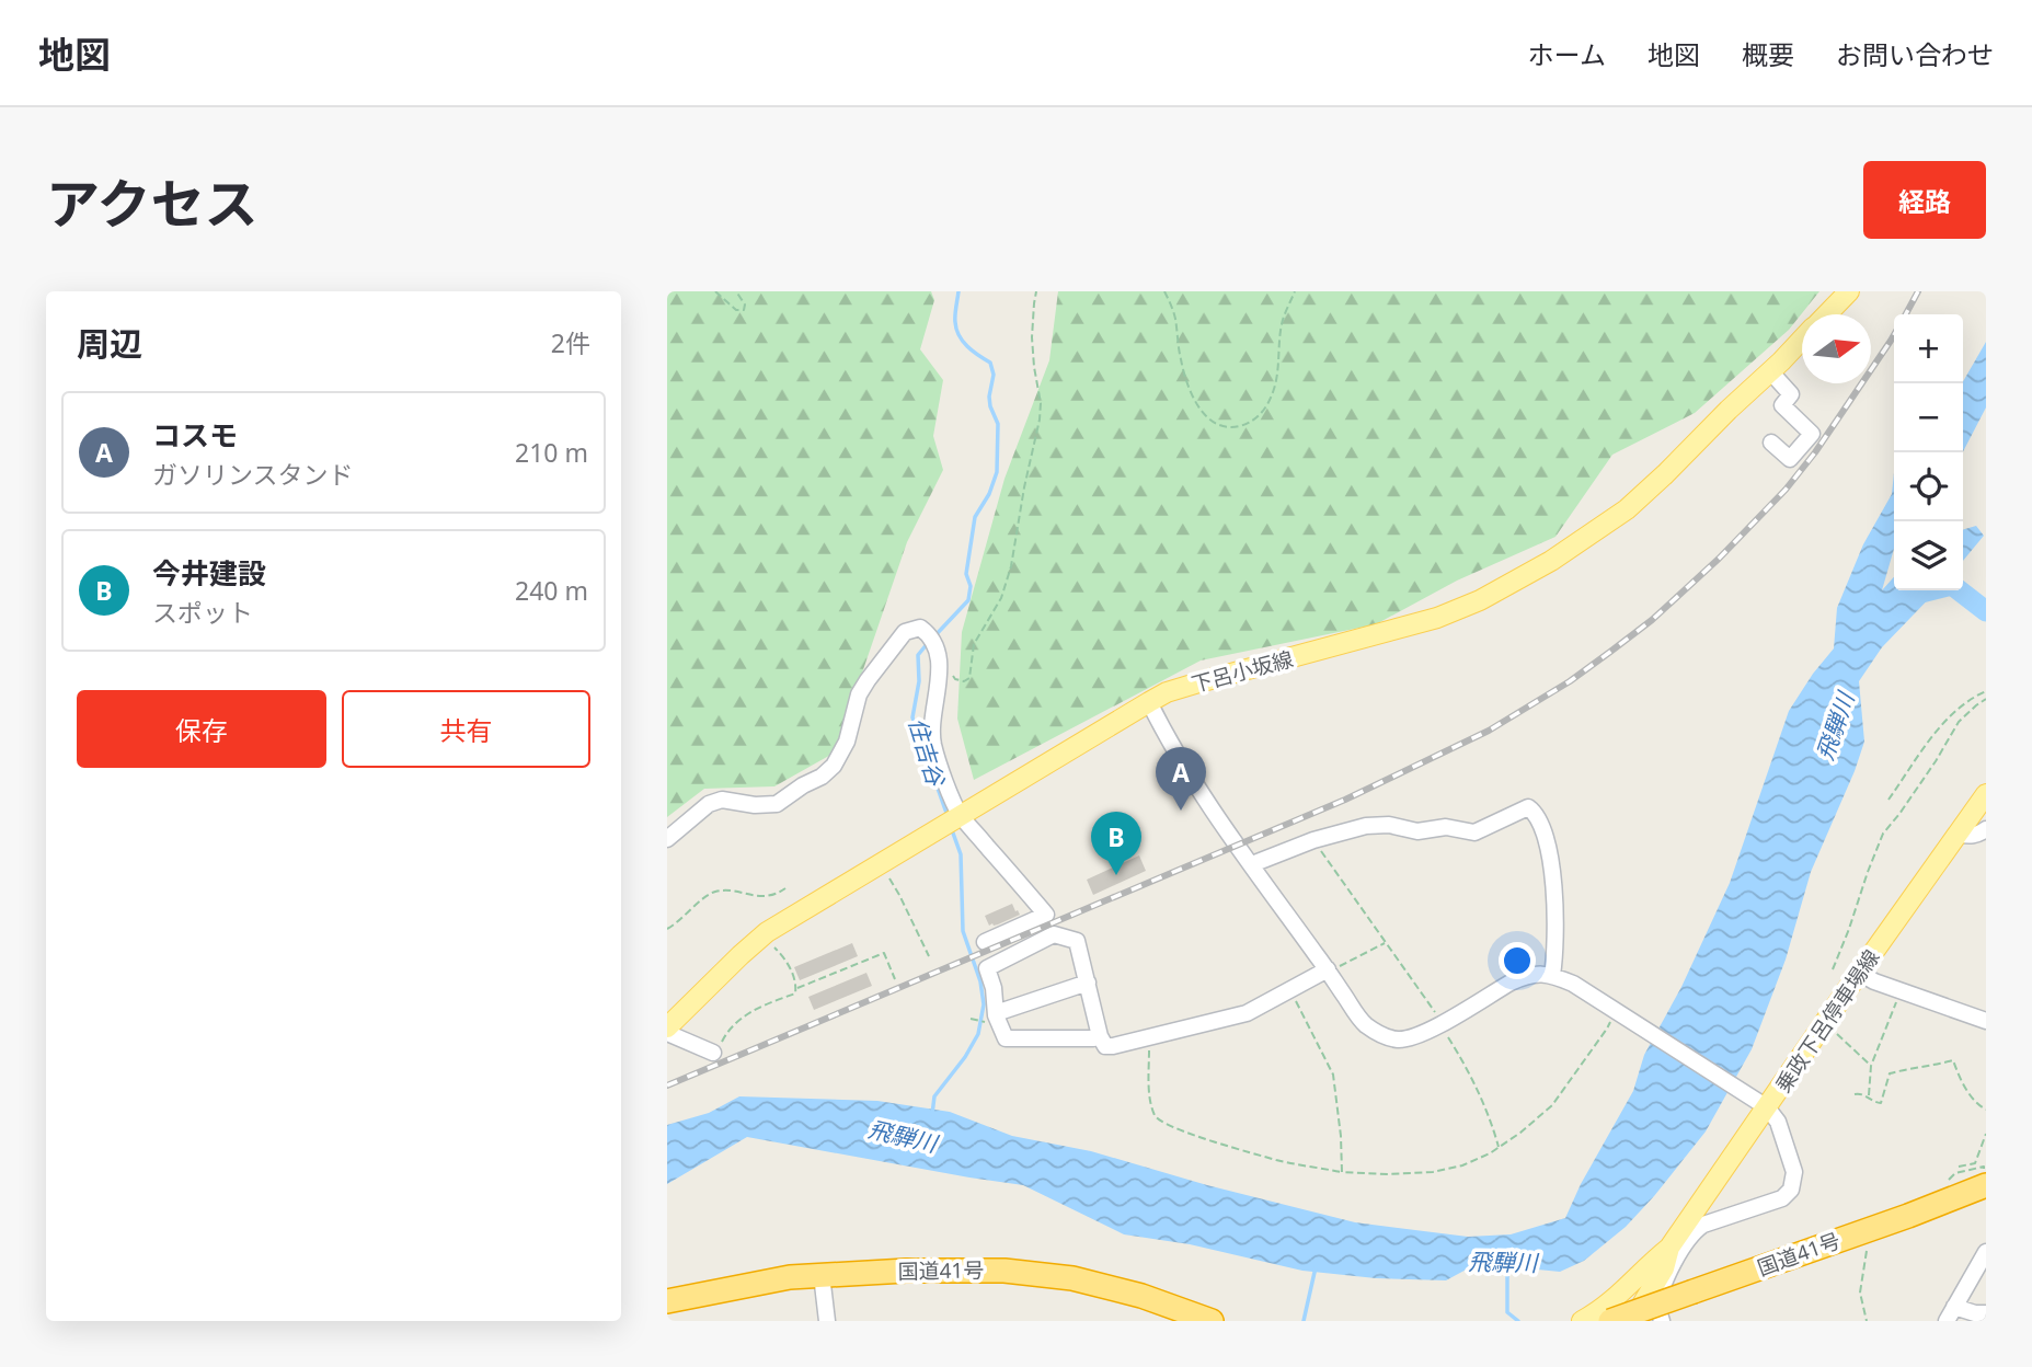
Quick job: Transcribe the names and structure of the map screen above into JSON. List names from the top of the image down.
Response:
{
  "streets": {
    "highway": ["国道41号"],
    "main road": ["下呂小坂線", "乗政下呂停車場線"]
  },
  "water": ["飛騨川", "住吉谷"],
  "north": "right",
  "page": {
    "header": "地図",
    "nav": [
      "ホーム",
      "地図",
      "概要",
      "お問い合わせ"
    ],
    "title": "アクセス",
    "buttons": [
      "経路",
      ["保存", "共有"]
    ],
    "heading": ["周辺", "2件"],
    "map_buttons": ["+", "−"],
    "list": [
      {
        "mark": "A",
        "name": "コスモ",
        "note": "ガソリンスタンド",
        "value": "210 m"
      },
      {
        "mark": "B",
        "name": "今井建設",
        "note": "スポット",
        "value": "240 m"
      }
    ],
    "pins": ["A", "B"]
  }
}
